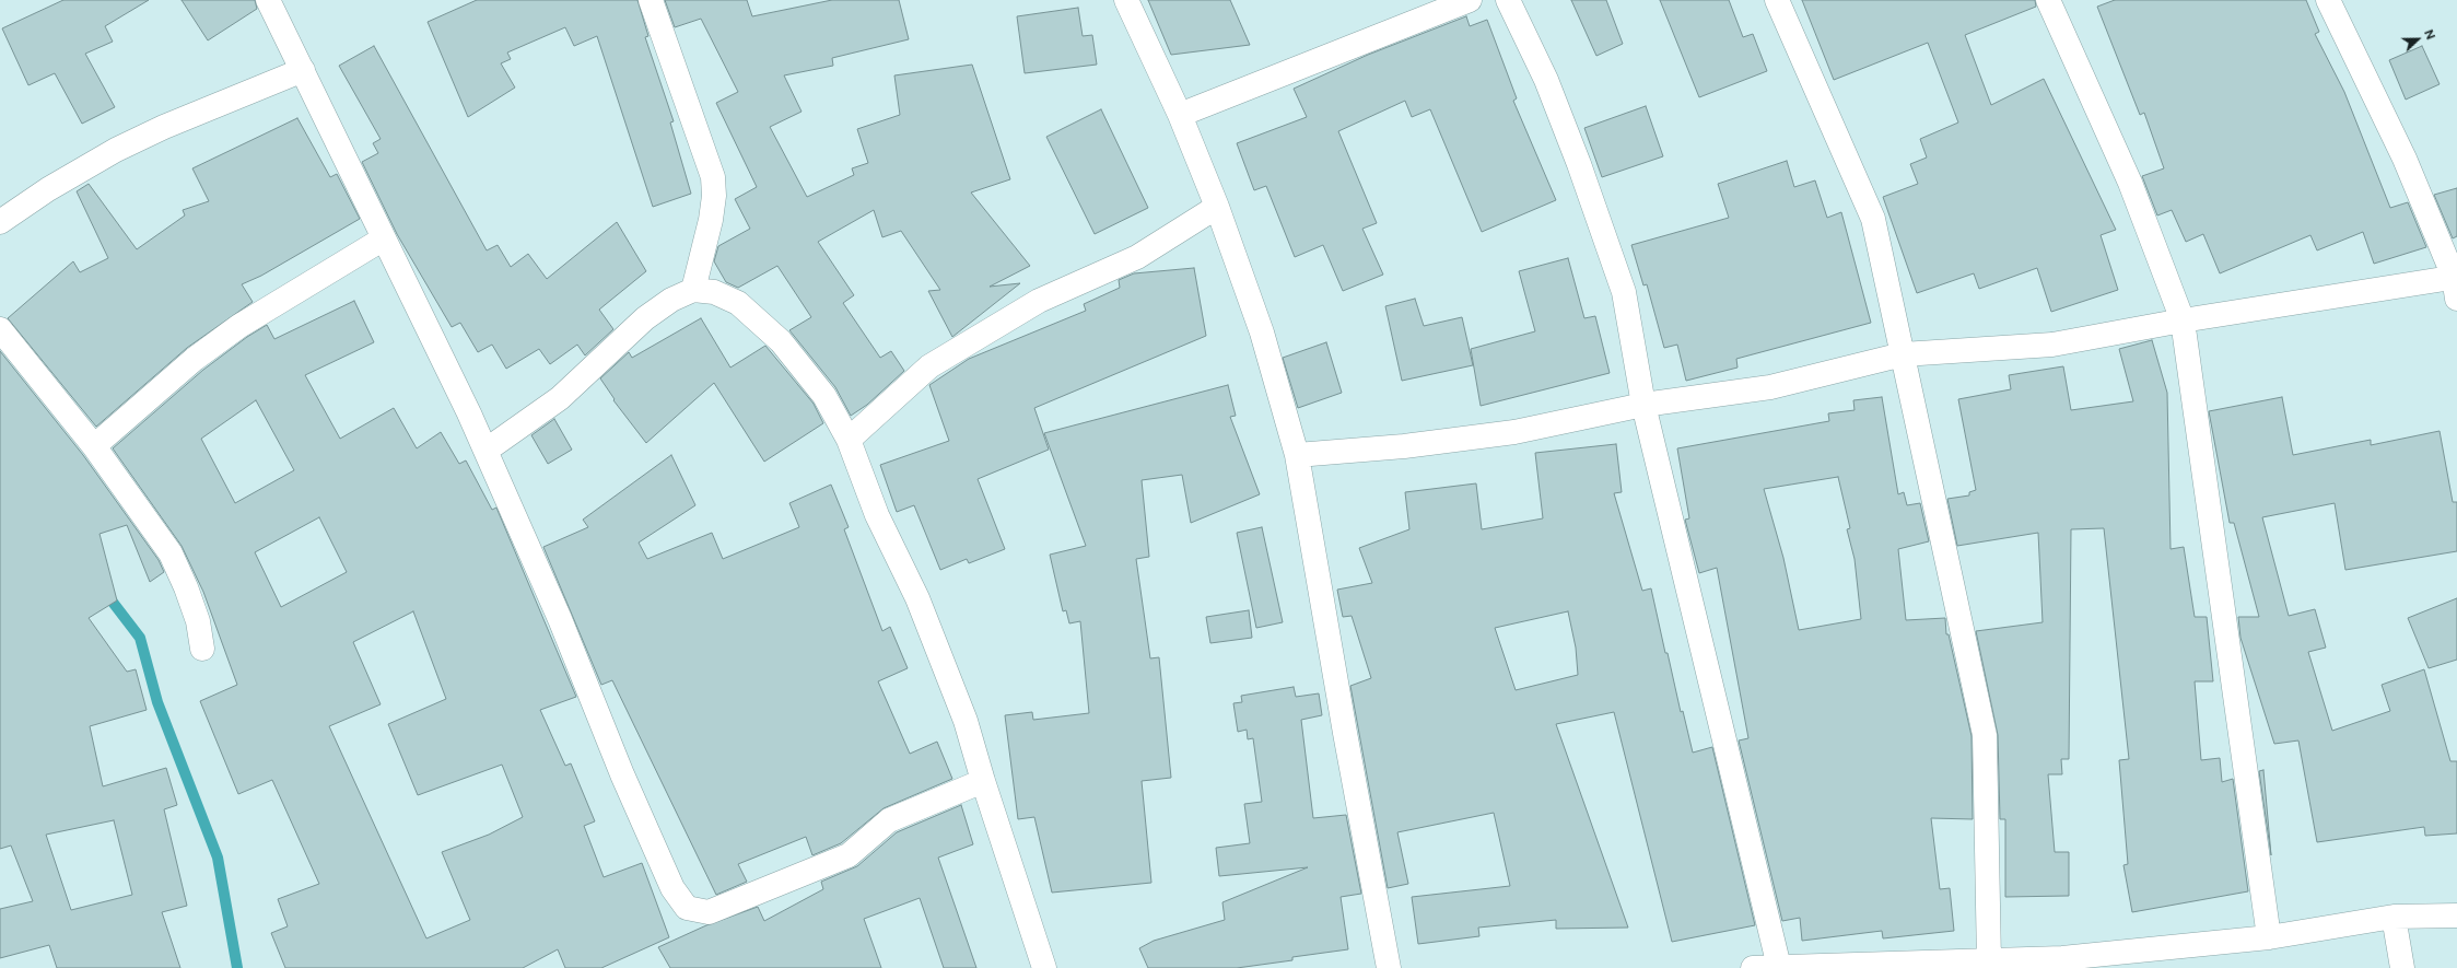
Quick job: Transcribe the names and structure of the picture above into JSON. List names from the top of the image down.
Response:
{
  "north": "right"
}
